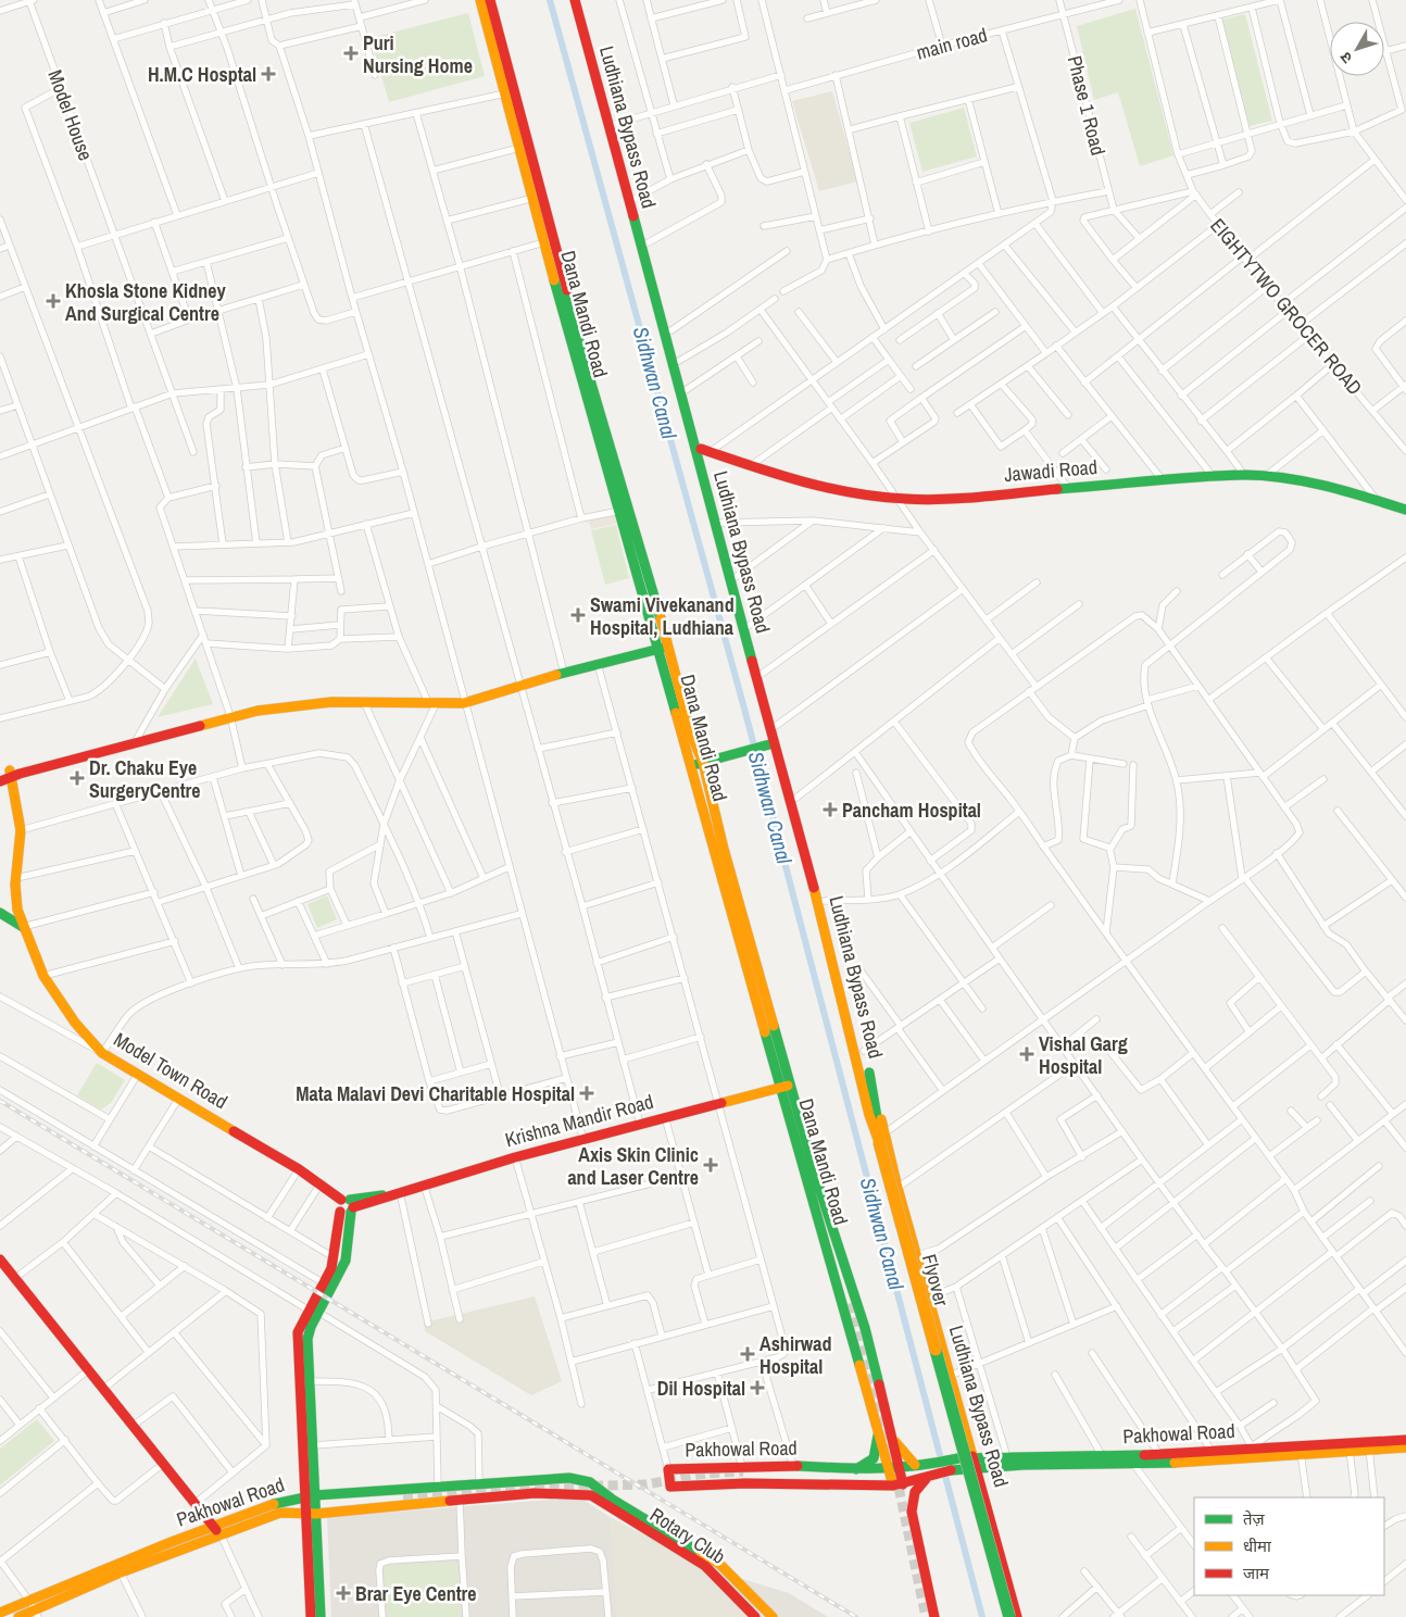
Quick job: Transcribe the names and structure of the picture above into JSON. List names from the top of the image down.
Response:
{
  "streets": {
    "main road": [
      "Ludhiana Bypass Road",
      "Dana Mandi Road",
      "Jawadi Road",
      "Model Town Road",
      "Krishna Mandir Road",
      "Flyover",
      "Pakhowal Road",
      "Rotary Club"
    ],
    "street": [
      "main road",
      "Phase 1 Road",
      "Model House",
      "EIGHTYTWO GROCER ROAD"
    ]
  },
  "crossings": [
    ["main road", "Phase 1 Road"],
    ["Ludhiana Bypass Road", "Jawadi Road"],
    ["Ludhiana Bypass Road", "Flyover"],
    ["Ludhiana Bypass Road", "Pakhowal Road"],
    ["Dana Mandi Road", "Krishna Mandir Road"],
    ["Dana Mandi Road", "Pakhowal Road"],
    ["Model Town Road", "Krishna Mandir Road"],
    ["Pakhowal Road", "Rotary Club"]
  ],
  "water": ["Sidhwan Canal"],
  "places": {
    "health": [
      "Puri Nursing Home",
      "H.M.C Hosptal",
      "Khosla Stone Kidney And Surgical Centre",
      "Swami Vivekanand Hospital, Ludhiana",
      "Dr. Chaku Eye SurgeryCentre",
      "Pancham Hospital",
      "Vishal Garg Hospital",
      "Mata Malavi Devi Charitable Hospital",
      "Axis Skin Clinic and Laser Centre",
      "Ashirwad Hospital",
      "Dil Hospital",
      "Brar Eye Centre"
    ]
  },
  "legend": ["तेज़", "धीमा", "जाम"],
  "north": "bottom left"
}
